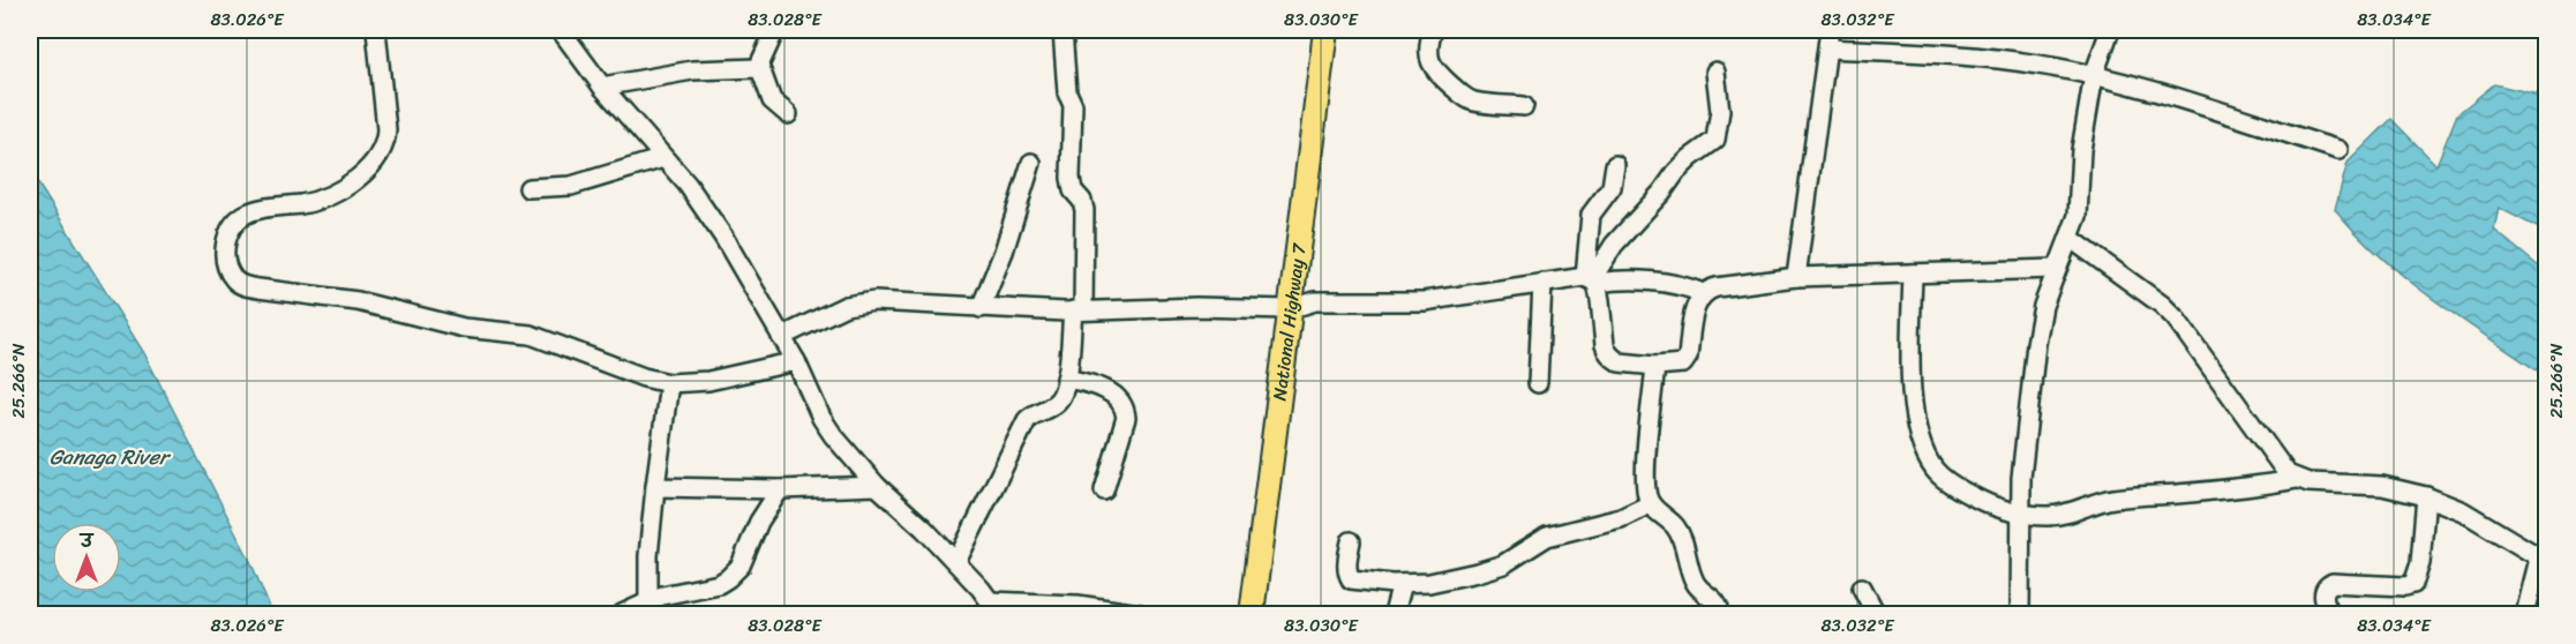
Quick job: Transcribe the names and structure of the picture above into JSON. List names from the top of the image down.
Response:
{
  "streets": {
    "main road": ["National Highway 7"]
  },
  "water": ["Ganaga River"],
  "north": "top",
  "coordinates": [
    "83.026°E",
    "83.028°E",
    "83.030°E",
    "83.032°E",
    "83.034°E",
    "25.266°N"
  ]
}
